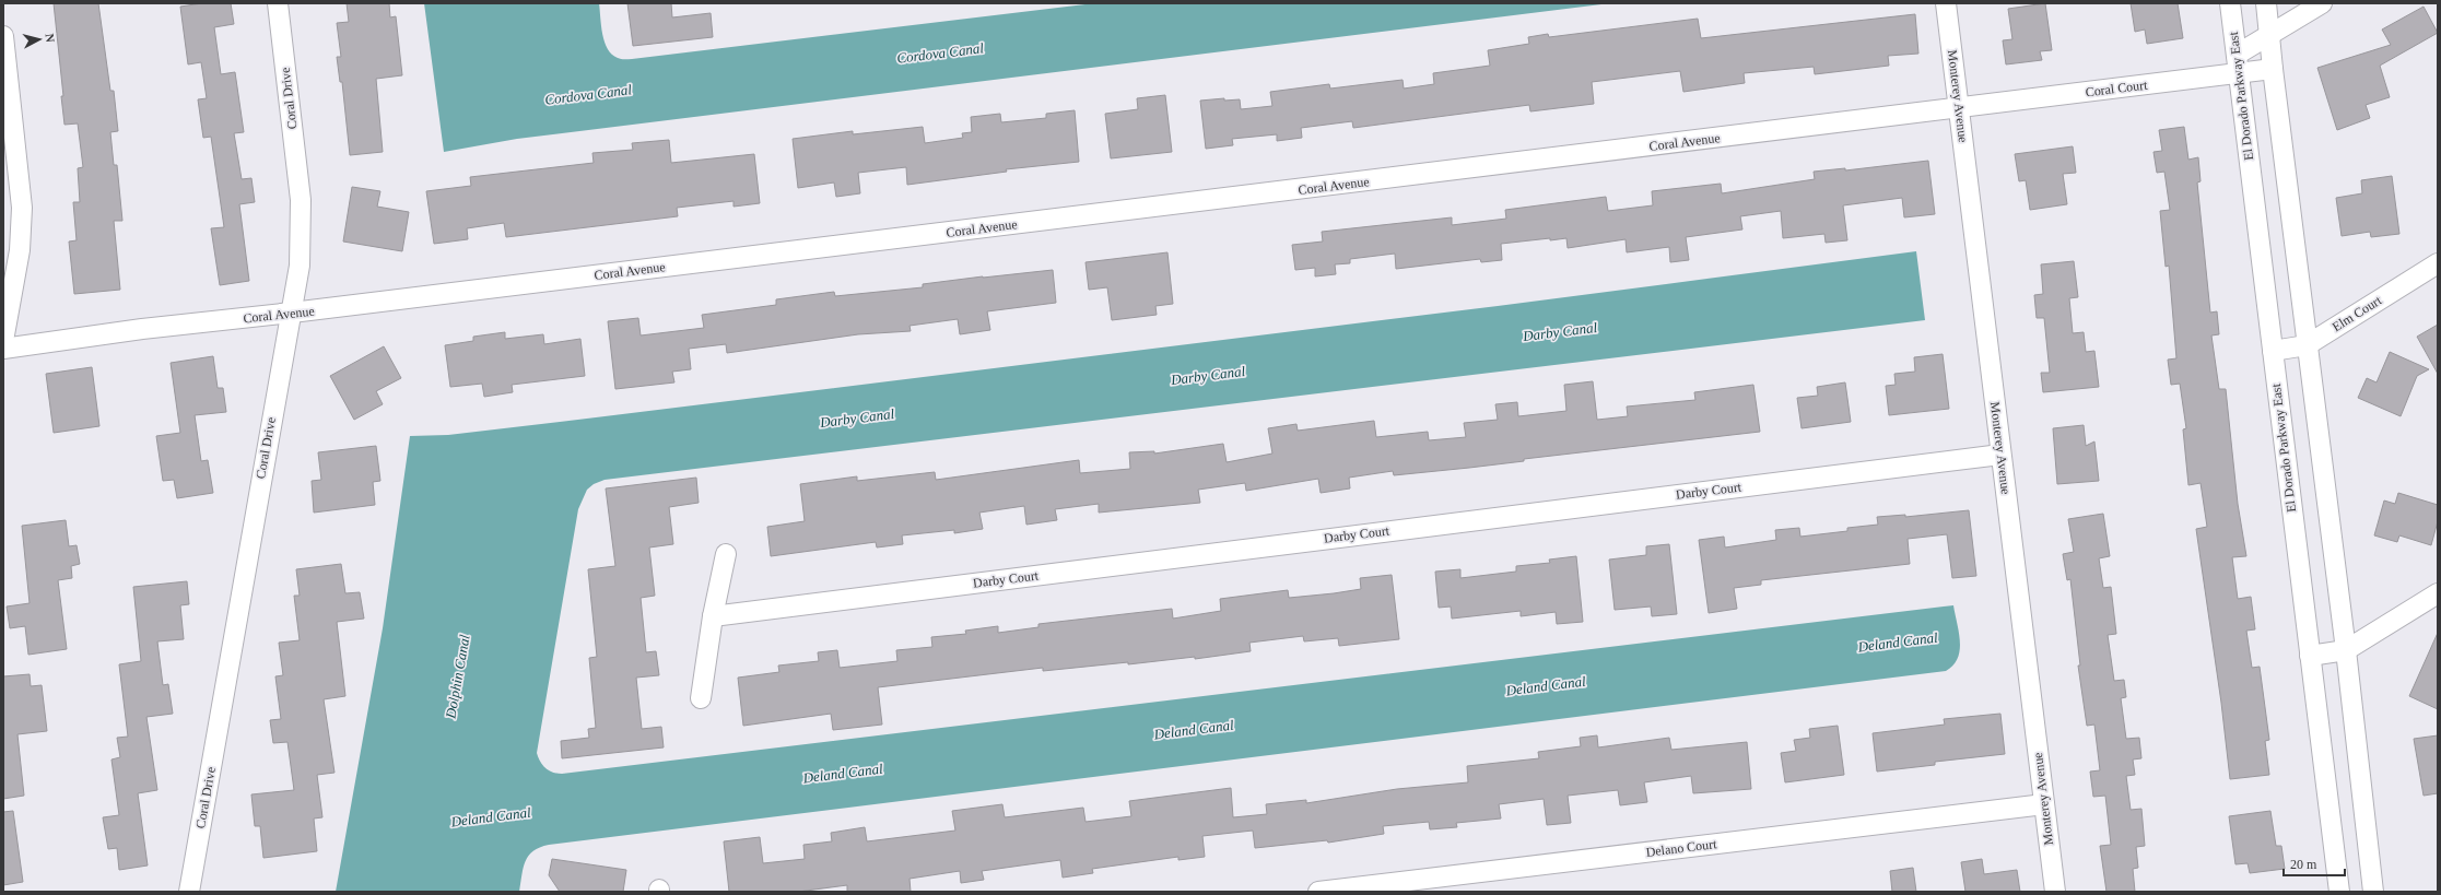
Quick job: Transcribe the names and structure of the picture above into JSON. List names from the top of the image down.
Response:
{
  "streets": {
    "street": [
      "Coral Court",
      "Monterey Avenue",
      "El Dorado Parkway East",
      "Coral Drive",
      "Coral Avenue",
      "Elm Court",
      "Darby Court",
      "Delano Court"
    ]
  },
  "crossings": [
    ["Coral Court", "Monterey Avenue"],
    ["Coral Court", "El Dorado Parkway East"],
    ["Coral Court", "Coral Avenue"],
    ["Monterey Avenue", "Coral Avenue"],
    ["Monterey Avenue", "Darby Court"],
    ["Monterey Avenue", "Delano Court"],
    ["El Dorado Parkway East", "Elm Court"],
    ["Coral Drive", "Coral Avenue"]
  ],
  "water": [
    "Cordova Canal",
    "Darby Canal",
    "Deland Canal",
    "Dolphin Canal"
  ],
  "scale_bar": "20 m",
  "north": "right"
}
